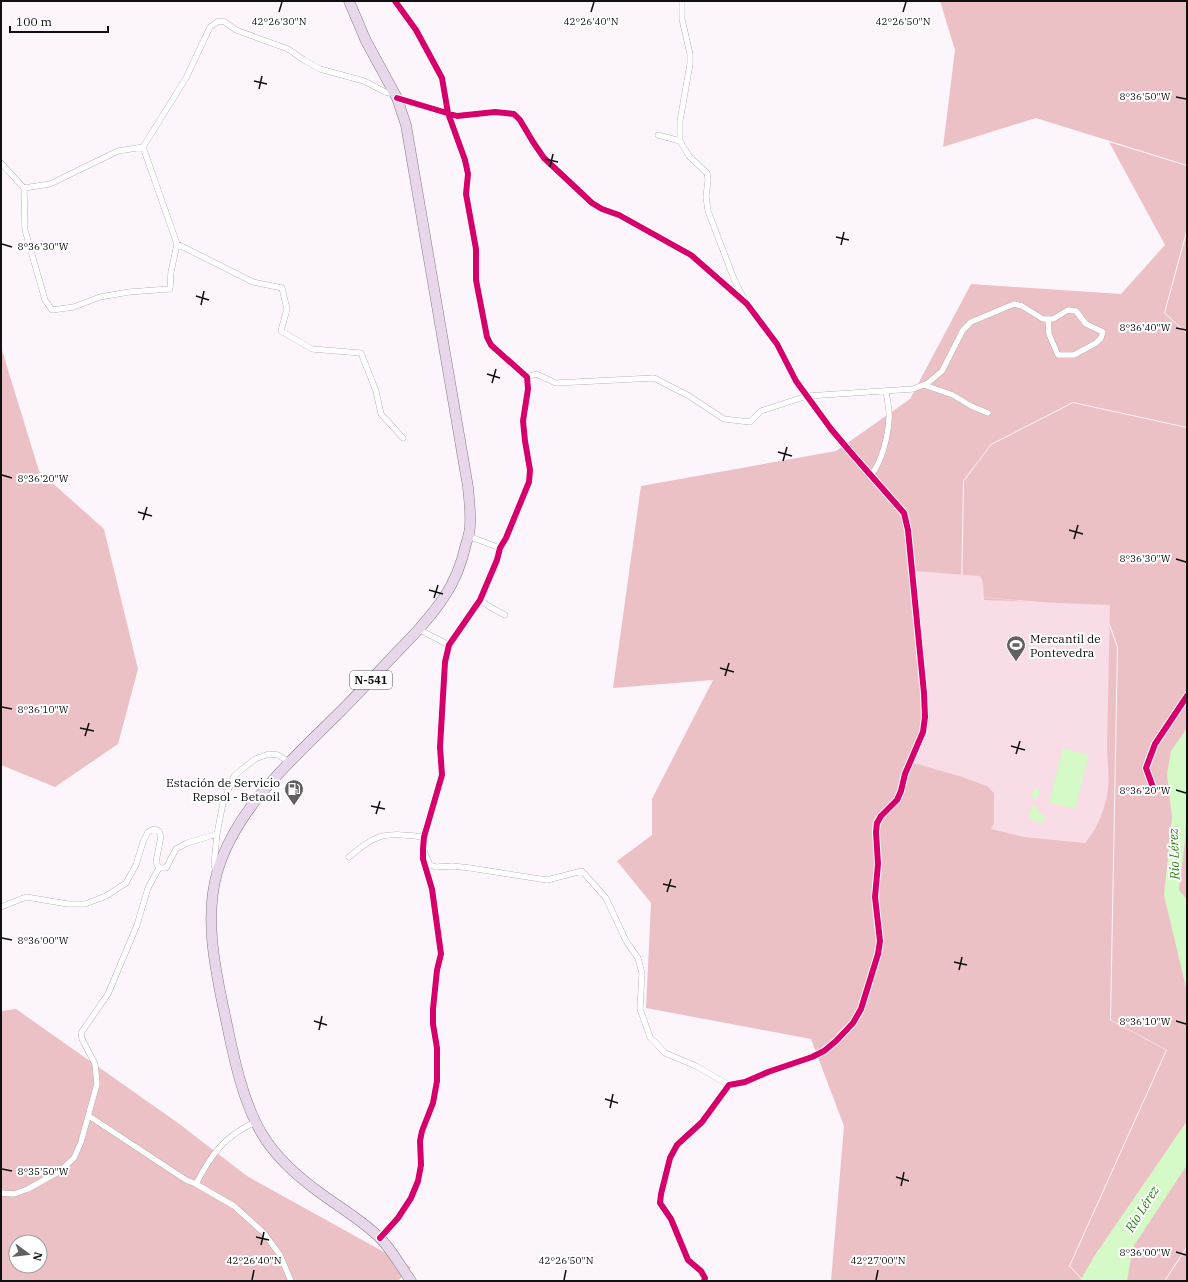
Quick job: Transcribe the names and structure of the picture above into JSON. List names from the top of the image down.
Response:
{
  "streets": {
    "highway": ["N-541"]
  },
  "water": ["Río Lérez"],
  "places": {
    "sports": ["Mercantil de Pontevedra"],
    "fuel station": ["Estación de Servicio Repsol - Betaoil"]
  },
  "scale_bar": "100 m",
  "north": "right",
  "coordinates": [
    "42°26'40\"N",
    "42°26'50\"N",
    "42°26'30\"N",
    "8°36'50\"W",
    "8°36'30\"W",
    "8°36'40\"W",
    "8°36'20\"W",
    "8°36'10\"W",
    "8°36'00\"W",
    "8°35'50\"W",
    "42°27'00\"N"
  ]
}
